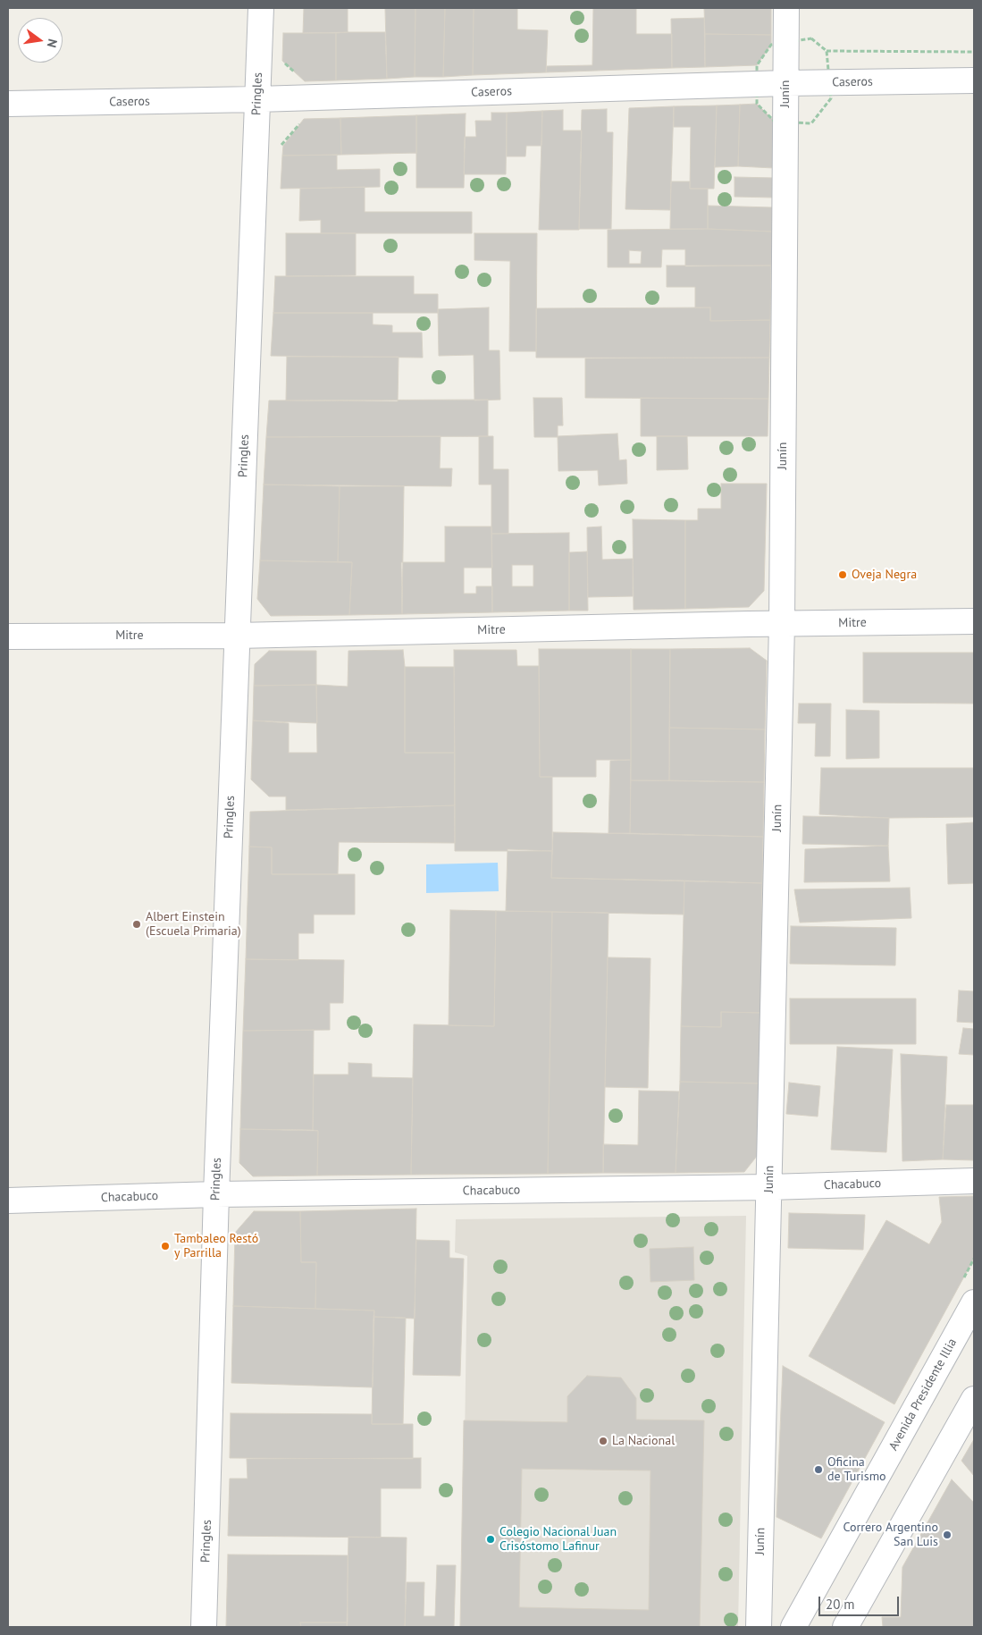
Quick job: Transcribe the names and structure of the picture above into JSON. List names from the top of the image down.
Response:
{
  "streets": {
    "street": [
      "Caseros",
      "Pringles",
      "Junín",
      "Mitre",
      "Chacabuco",
      "Avenida Presidente Illia"
    ]
  },
  "crossings": [
    ["Caseros", "Pringles"],
    ["Caseros", "Junín"],
    ["Pringles", "Mitre"],
    ["Pringles", "Chacabuco"],
    ["Junín", "Mitre"],
    ["Junín", "Chacabuco"]
  ],
  "places": [
    "Oveja Negra",
    "Albert Einstein (Escuela Primaria)",
    "Tambaleo Restó y Parrilla",
    "La Nacional",
    "Oficina de Turismo",
    "Correro Argentino San Luis",
    "Colegio Nacional Juan Crisóstomo Lafinur"
  ],
  "scale_bar": "20 m",
  "north": "right"
}
